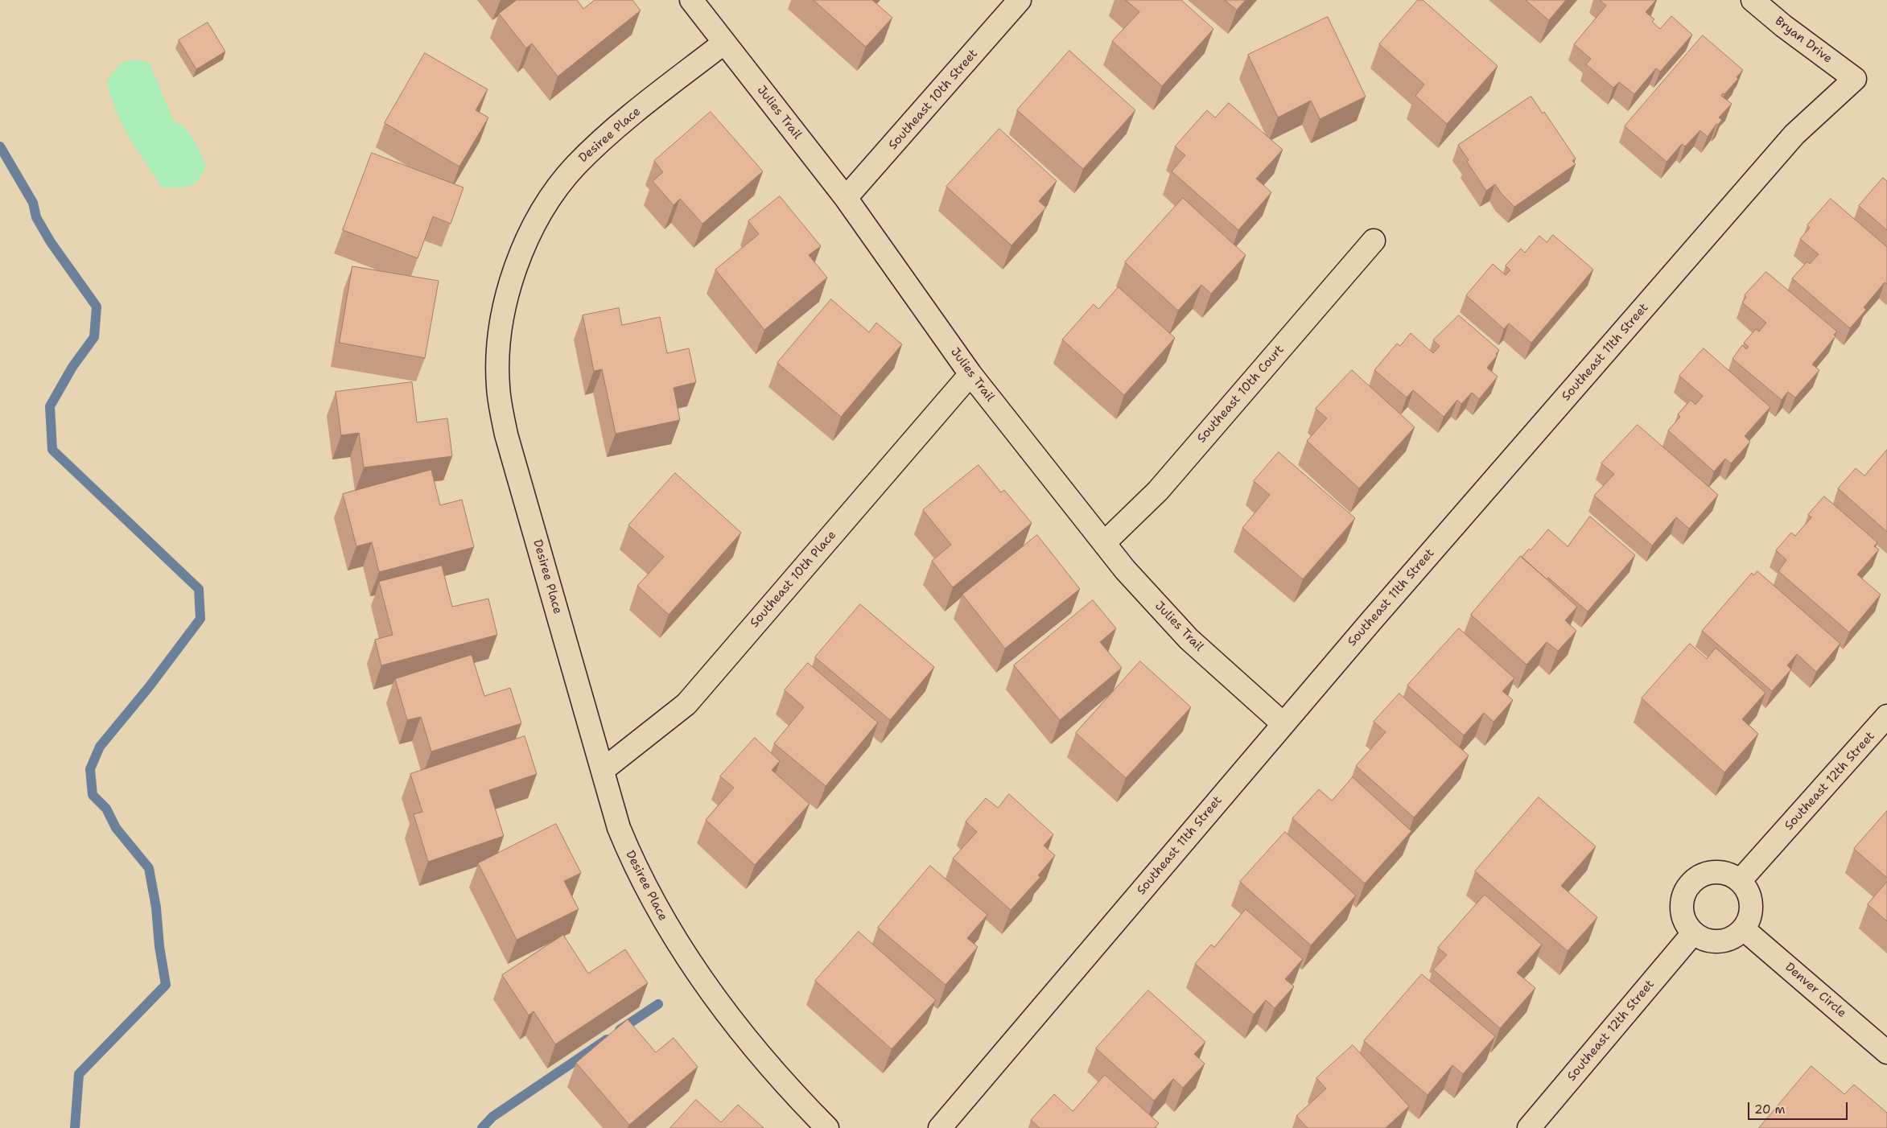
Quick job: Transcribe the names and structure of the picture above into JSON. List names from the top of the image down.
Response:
{
  "streets": {
    "street": [
      "Bryan Drive",
      "Southeast 10th Street",
      "Julies Trail",
      "Desiree Place",
      "Southeast 11th Street",
      "Southeast 10th Court",
      "Southeast 10th Place",
      "Southeast 12th Street",
      "Denver Circle"
    ]
  },
  "crossings": [
    ["Bryan Drive", "Southeast 11th Street"],
    ["Southeast 10th Street", "Julies Trail"],
    ["Julies Trail", "Desiree Place"],
    ["Julies Trail", "Southeast 11th Street"],
    ["Julies Trail", "Southeast 10th Court"],
    ["Julies Trail", "Southeast 10th Place"],
    ["Desiree Place", "Southeast 10th Place"],
    ["Southeast 12th Street", "Denver Circle"]
  ],
  "scale_bar": "20 m"
}
